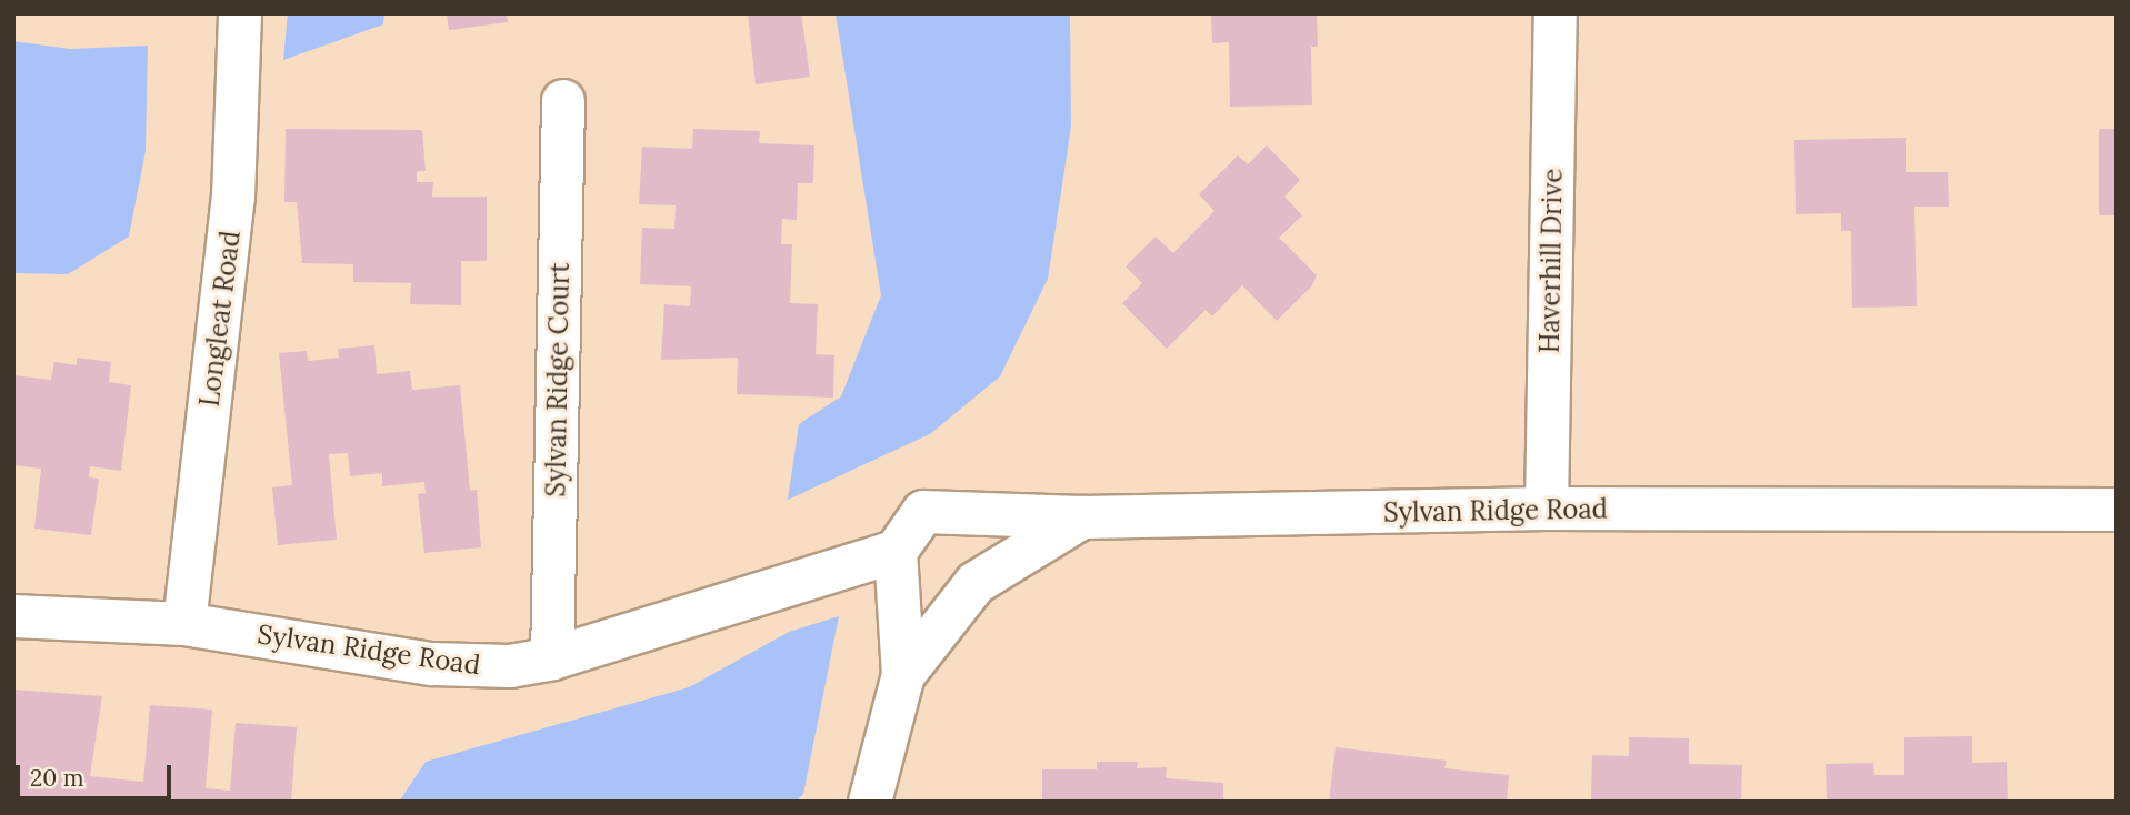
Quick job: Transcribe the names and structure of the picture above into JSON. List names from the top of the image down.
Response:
{
  "streets": {
    "street": [
      "Haverhill Drive",
      "Longleat Road",
      "Sylvan Ridge Court",
      "Sylvan Ridge Road"
    ]
  },
  "crossings": [
    ["Haverhill Drive", "Sylvan Ridge Road"],
    ["Longleat Road", "Sylvan Ridge Road"],
    ["Sylvan Ridge Court", "Sylvan Ridge Road"]
  ],
  "scale_bar": "20 m"
}
